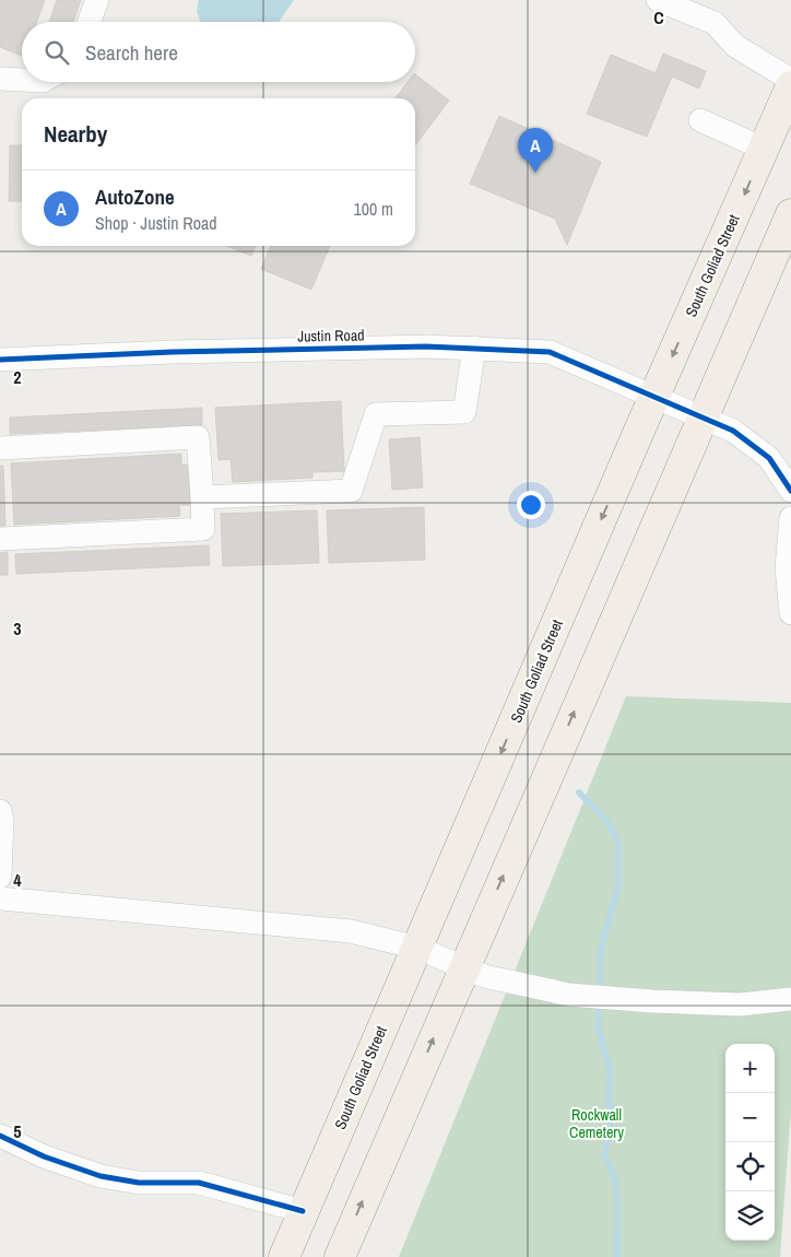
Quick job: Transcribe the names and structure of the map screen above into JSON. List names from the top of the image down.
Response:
{
  "streets": {
    "main road": ["South Goliad Street"],
    "street": ["Justin Road"]
  },
  "crossings": [
    ["South Goliad Street", "Justin Road"]
  ],
  "parks": ["Rockwall Cemetery"],
  "page": {
    "search": "Search here",
    "heading": "Nearby",
    "pins": "A",
    "list": [
      {
        "mark": "A",
        "name": "AutoZone",
        "note": "Shop · Justin Road",
        "value": "100 m"
      }
    ],
    "map_buttons": ["+", "−"]
  },
  "grid": {
    "columns": ["C"],
    "rows": [
      "2",
      "3",
      "4",
      "5"
    ]
  }
}
